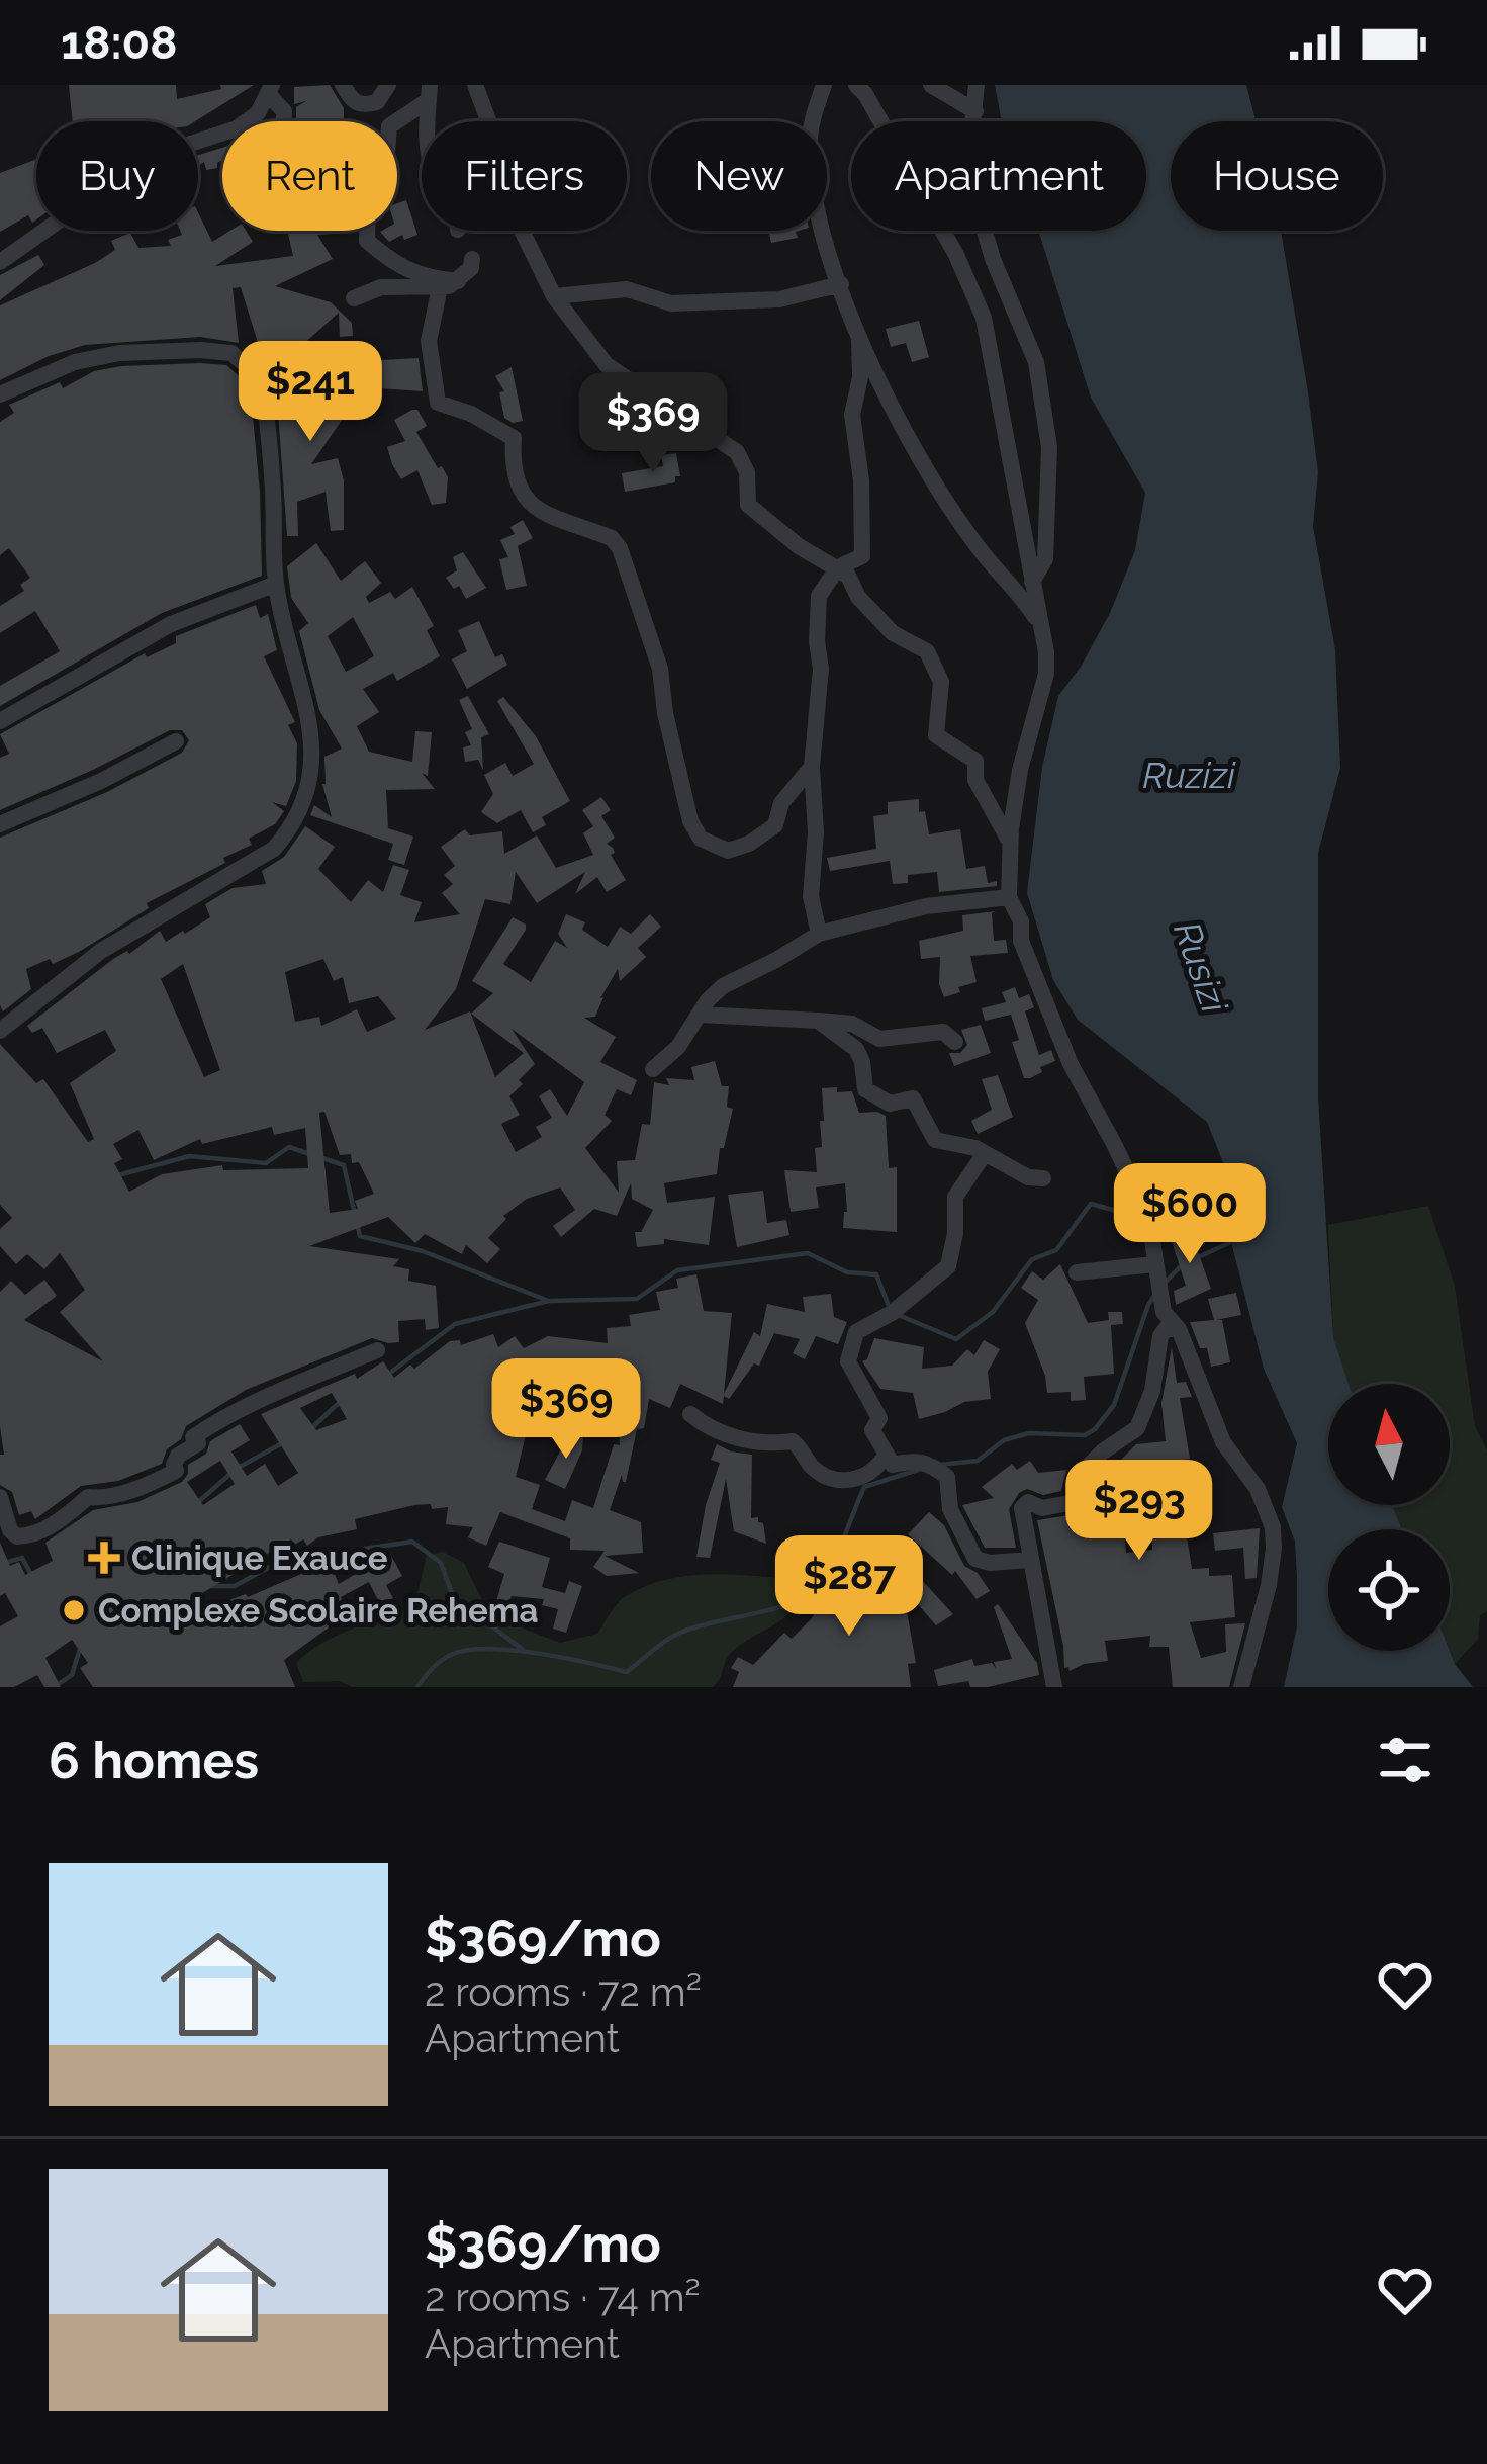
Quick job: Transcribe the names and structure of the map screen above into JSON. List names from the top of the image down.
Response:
{
  "water": ["Ruzizi", "Rusizi"],
  "places": {
    "health": ["Clinique Exauce"],
    "other": ["Complexe Scolaire Rehema"]
  },
  "north": "top",
  "page": {
    "status": "18:08",
    "chip": [
      "Buy",
      "Rent",
      "Filters",
      "New",
      "Apartment",
      "House"
    ],
    "price": [
      "$241",
      "$369",
      "$600",
      "$369",
      "$293",
      "$287"
    ],
    "heading": "6 homes",
    "list": [
      {
        "name": "$369/mo",
        "note": "2 rooms · 72 m² · Apartment"
      },
      {
        "name": "$369/mo",
        "note": "2 rooms · 74 m² · Apartment"
      }
    ]
  }
}
